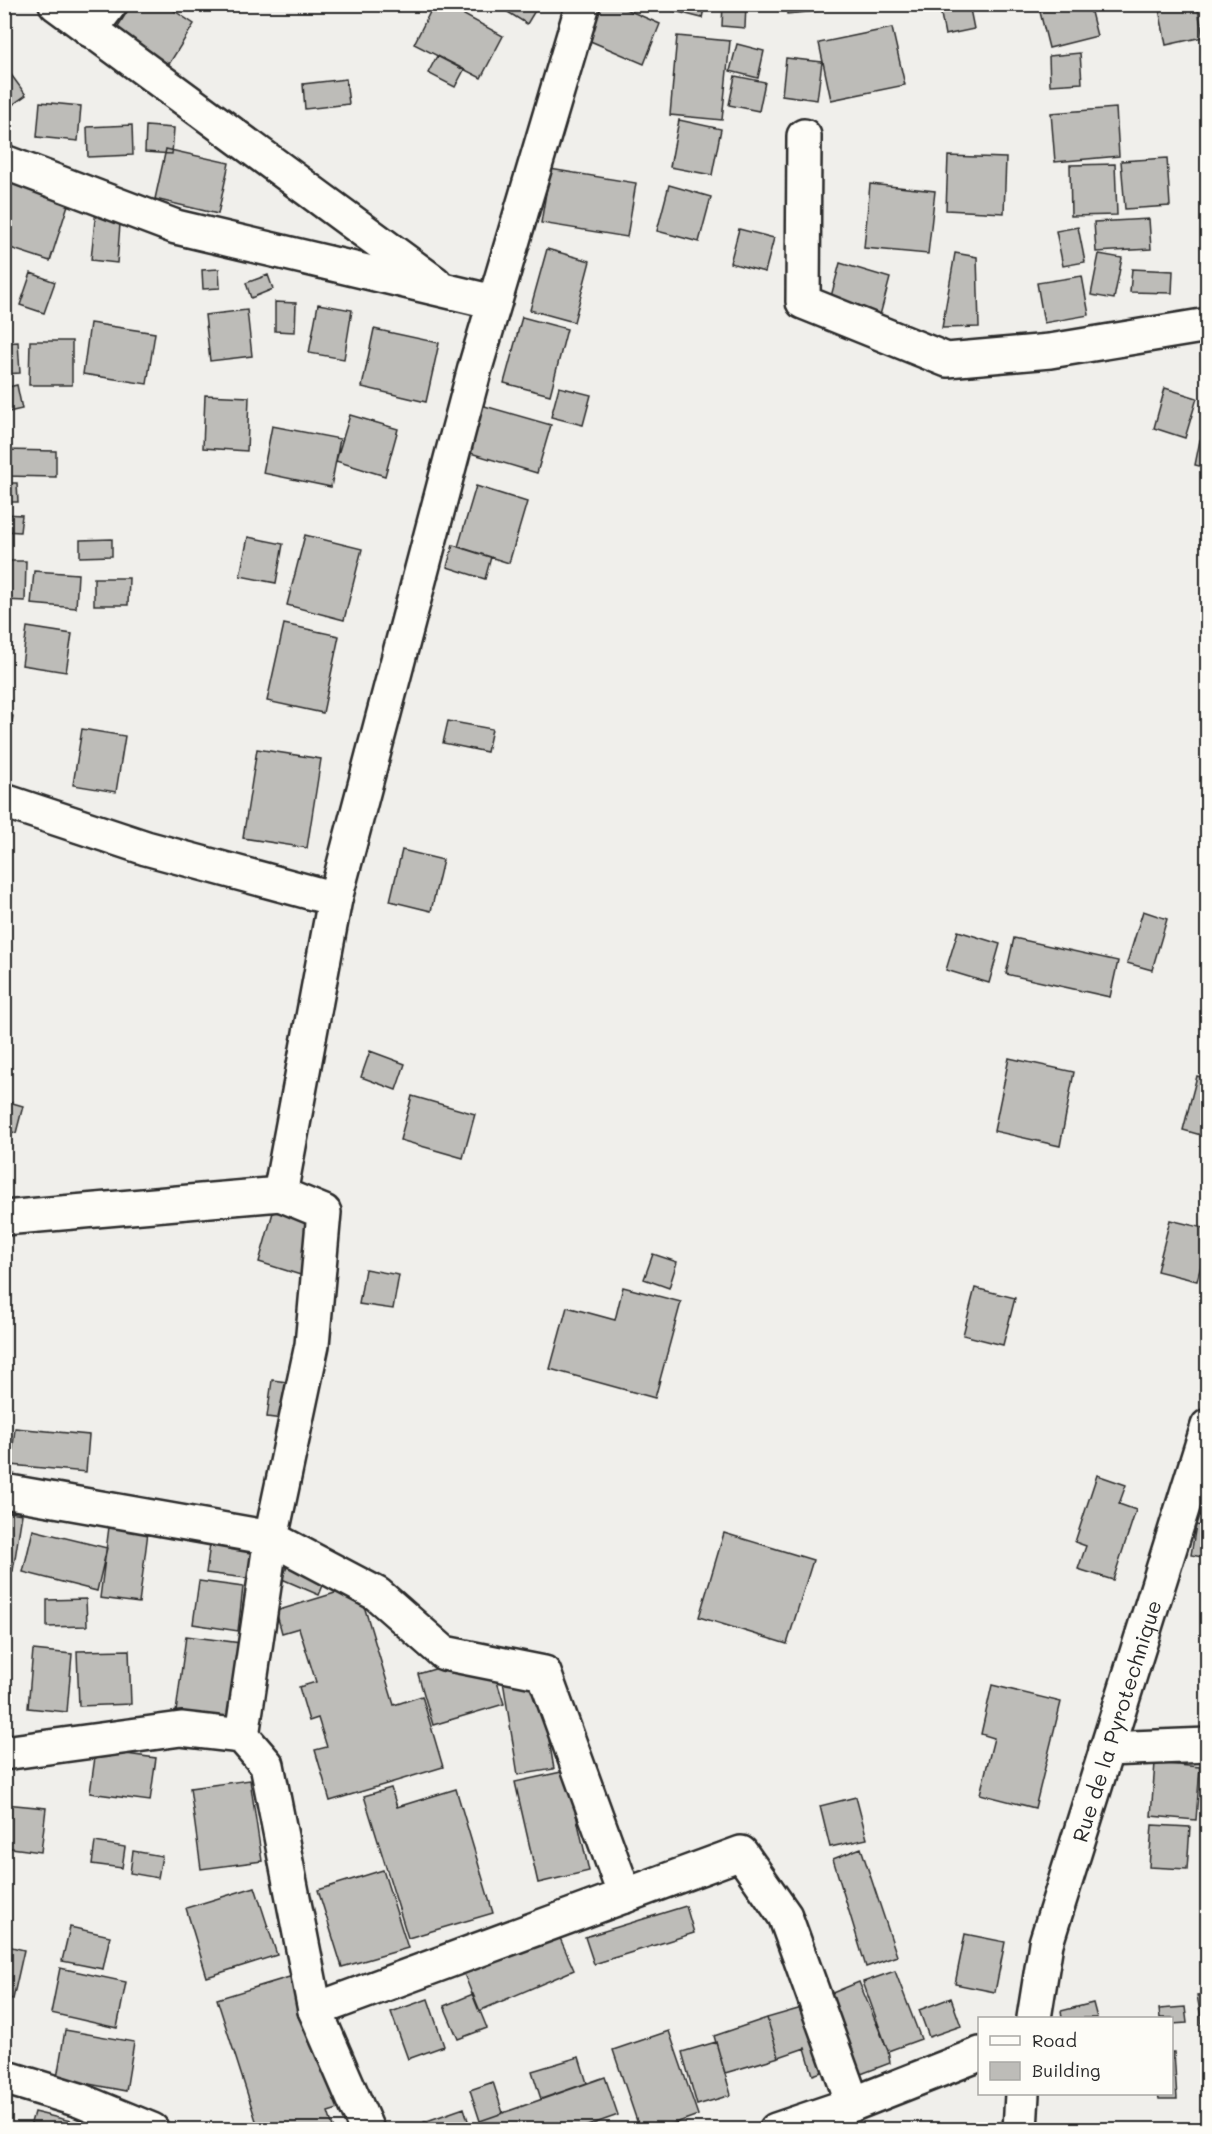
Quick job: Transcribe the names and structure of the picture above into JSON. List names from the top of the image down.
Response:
{
  "streets": {
    "street": ["Rue de la Pyrotechnique"]
  },
  "legend": ["Road", "Building"]
}
